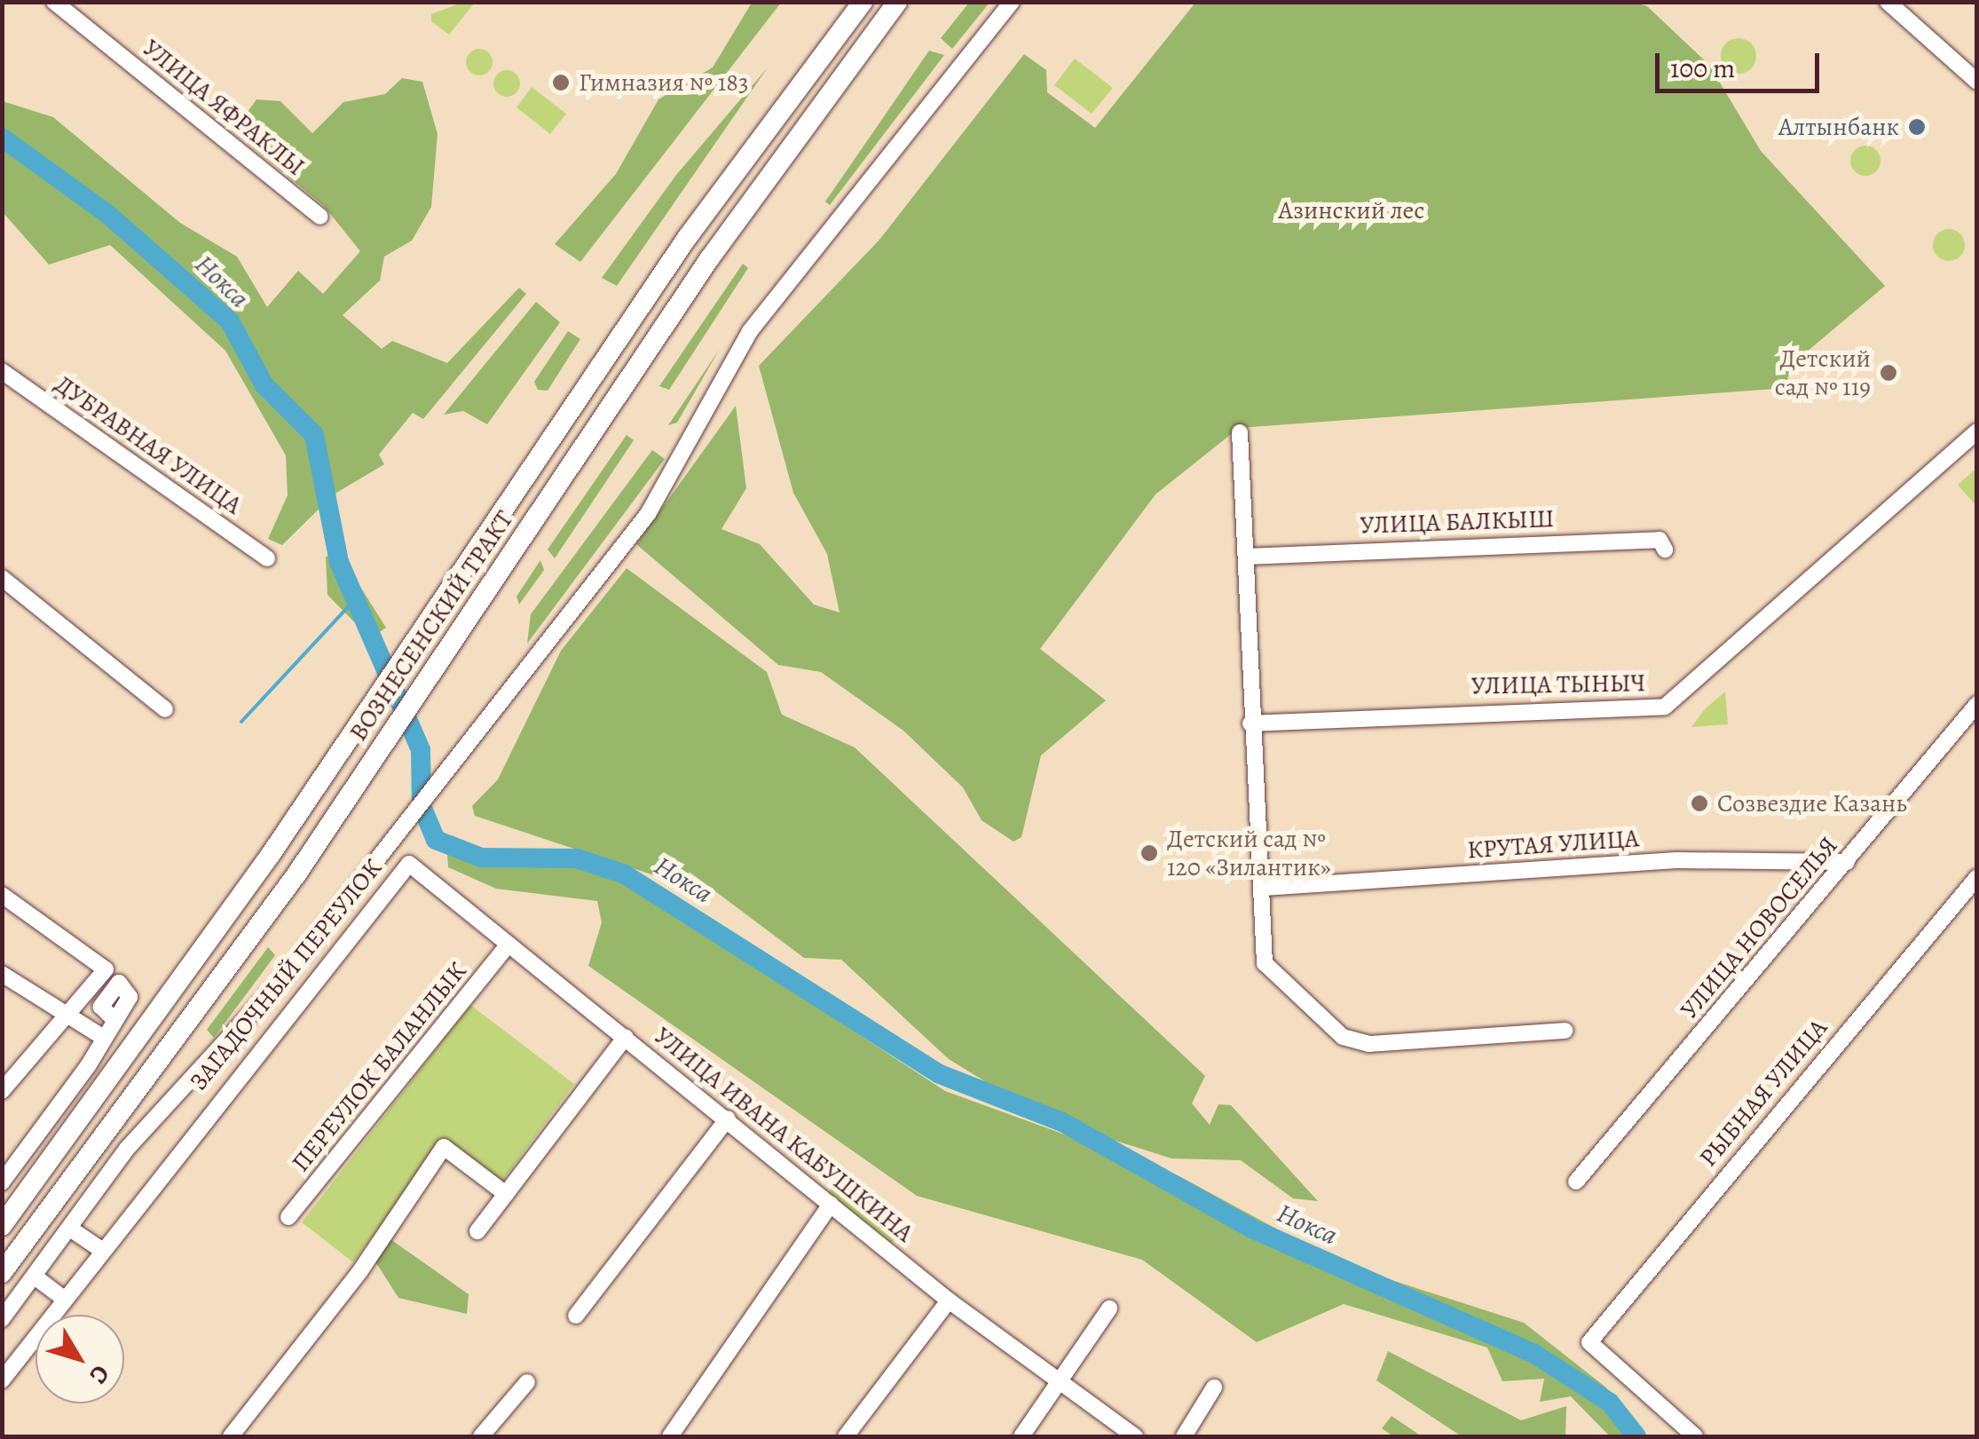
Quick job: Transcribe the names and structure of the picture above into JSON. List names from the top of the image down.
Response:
{
  "streets": {
    "main road": ["ВОЗНЕСЕНСКИЙ ТРАКТ"],
    "street": [
      "УЛИЦА ЯФРАКЛЫ",
      "ДУБРАВНАЯ УЛИЦА",
      "УЛИЦА БАЛКЫШ",
      "УЛИЦА ТЫНЫЧ",
      "КРУТАЯ УЛИЦА",
      "УЛИЦА НОВОСЕЛЬЯ",
      "ЗАГАДОЧНЫЙ ПЕРЕУЛОК",
      "ПЕРЕУЛОК БАЛАНЛЫК",
      "РЫБНАЯ УЛИЦА",
      "УЛИЦА ИВАНА КАБУШКИНА"
    ]
  },
  "crossings": [
    ["КРУТАЯ УЛИЦА", "УЛИЦА НОВОСЕЛЬЯ"],
    ["ЗАГАДОЧНЫЙ ПЕРЕУЛОК", "УЛИЦА ИВАНА КАБУШКИНА"],
    ["ПЕРЕУЛОК БАЛАНЛЫК", "УЛИЦА ИВАНА КАБУШКИНА"]
  ],
  "water": ["Нокса"],
  "parks": ["Азинский лес"],
  "places": [
    "Гимназия № 183",
    "Алтынбанк",
    "Детский сад № 119",
    "Созвездие Казань",
    "Детский сад № 120 «Зилантик»"
  ],
  "scale_bar": "100 m",
  "north": "bottom right"
}
